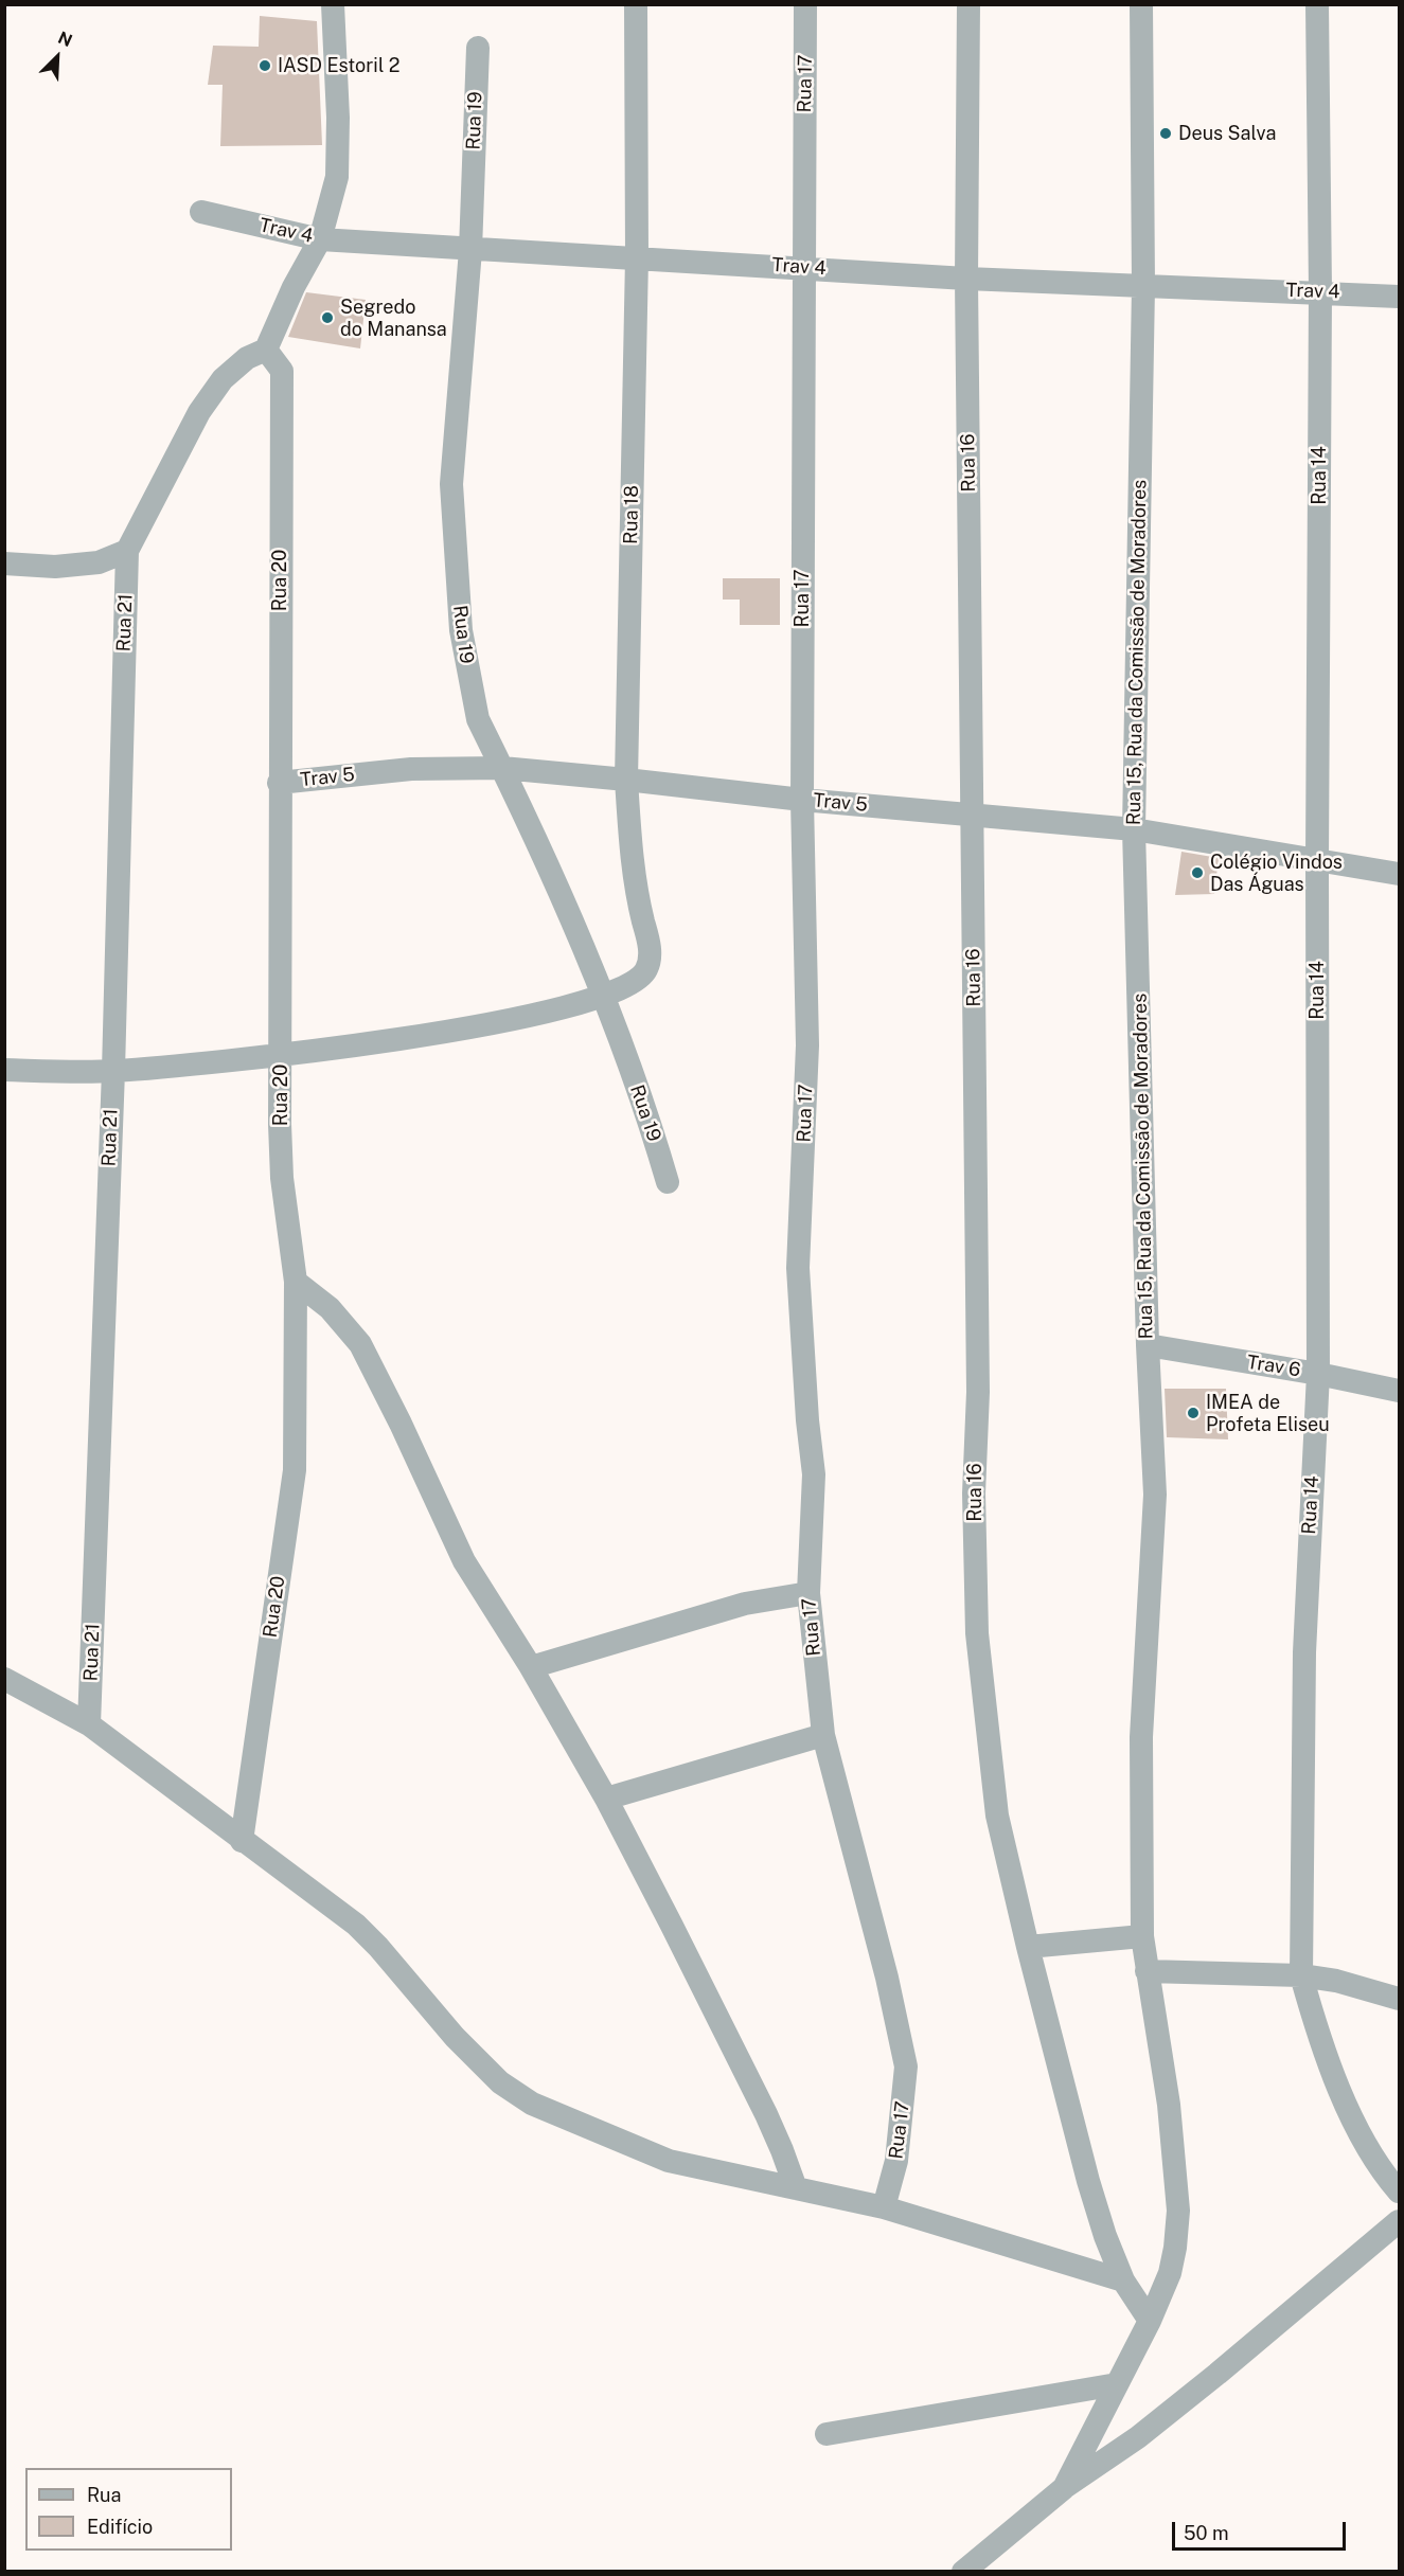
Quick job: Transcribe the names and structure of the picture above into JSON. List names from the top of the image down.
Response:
{
  "streets": {
    "street": [
      "Rua 17",
      "Rua 19",
      "Trav 4",
      "Rua 16",
      "Rua 14",
      "Rua 18",
      "Rua 20",
      "Rua 21",
      "Rua 15, Rua da Comissão de Moradores",
      "Trav 5",
      "Trav 6"
    ]
  },
  "crossings": [
    ["Rua 17", "Trav 4"],
    ["Rua 17", "Trav 5"],
    ["Rua 19", "Trav 4"],
    ["Rua 19", "Rua 18"],
    ["Rua 19", "Trav 5"],
    ["Trav 4", "Rua 16"],
    ["Trav 4", "Rua 14"],
    ["Trav 4", "Rua 18"],
    ["Trav 4", "Rua 15, Rua da Comissão de Moradores"],
    ["Rua 16", "Rua 15, Rua da Comissão de Moradores"],
    ["Rua 16", "Trav 5"],
    ["Rua 14", "Trav 5"],
    ["Rua 14", "Trav 6"],
    ["Rua 18", "Rua 20"],
    ["Rua 18", "Rua 21"],
    ["Rua 18", "Trav 5"],
    ["Rua 20", "Trav 5"],
    ["Rua 15, Rua da Comissão de Moradores", "Trav 5"],
    ["Rua 15, Rua da Comissão de Moradores", "Trav 6"]
  ],
  "places": [
    "IASD Estoril 2",
    "Deus Salva",
    "Segredo do Manansa",
    "Colégio Vindos Das Águas",
    "IMEA de Profeta Eliseu"
  ],
  "legend": ["Rua", "Edifício"],
  "scale_bar": "50 m",
  "north": "top right"
}
